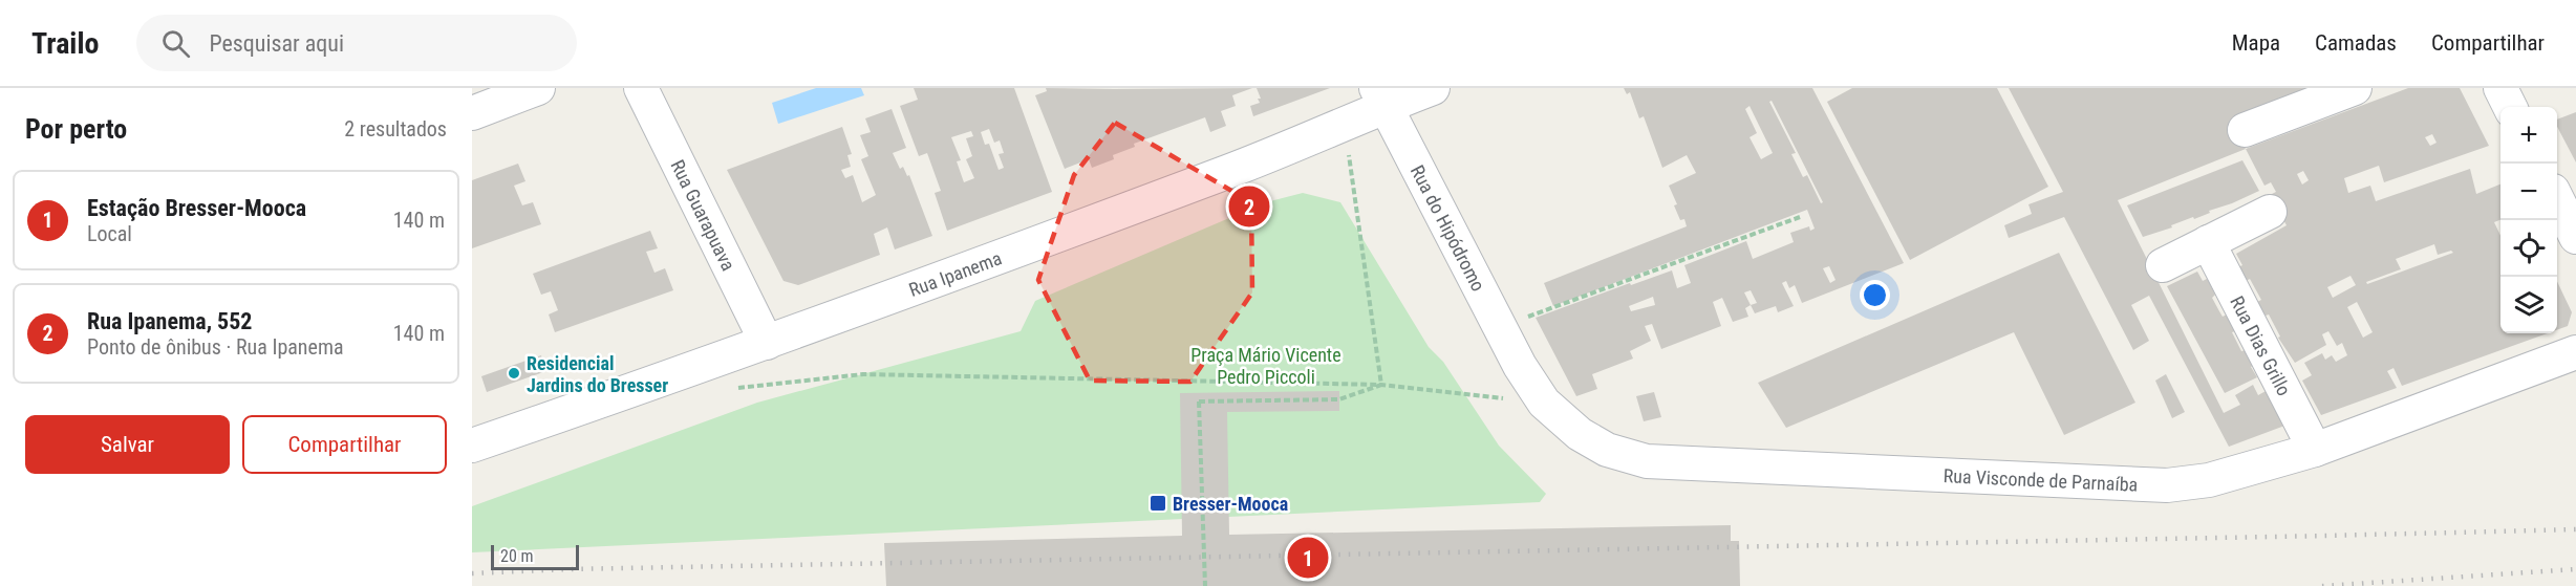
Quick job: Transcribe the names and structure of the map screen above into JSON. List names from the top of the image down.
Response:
{
  "streets": {
    "street": [
      "Rua Guarapuava",
      "Rua do Hipódromo",
      "Rua Ipanema",
      "Rua Dias Grillo",
      "Rua Visconde de Parnaíba"
    ]
  },
  "crossings": [
    ["Rua Guarapuava", "Rua Ipanema"],
    ["Rua do Hipódromo", "Rua Ipanema"],
    ["Rua do Hipódromo", "Rua Visconde de Parnaíba"],
    ["Rua Dias Grillo", "Rua Visconde de Parnaíba"]
  ],
  "parks": ["Praça Mário Vicente Pedro Piccoli"],
  "places": {
    "other": ["Residencial Jardins do Bresser"],
    "transit": ["Bresser-Mooca"]
  },
  "scale_bar": "20 m",
  "page": {
    "header": "Trailo",
    "search": "Pesquisar aqui",
    "nav": ["Mapa", "Camadas", "Compartilhar"],
    "heading": ["Por perto", "2 resultados"],
    "map_buttons": ["+", "−"],
    "list": [
      {
        "mark": "1",
        "name": "Estação Bresser-Mooca",
        "note": "Local",
        "value": "140 m"
      },
      {
        "mark": "2",
        "name": "Rua Ipanema, 552",
        "note": "Ponto de ônibus · Rua Ipanema",
        "value": "140 m"
      }
    ],
    "pins": ["2", "1"],
    "buttons": ["Salvar", "Compartilhar"],
    "scale": "20 m"
  }
}
